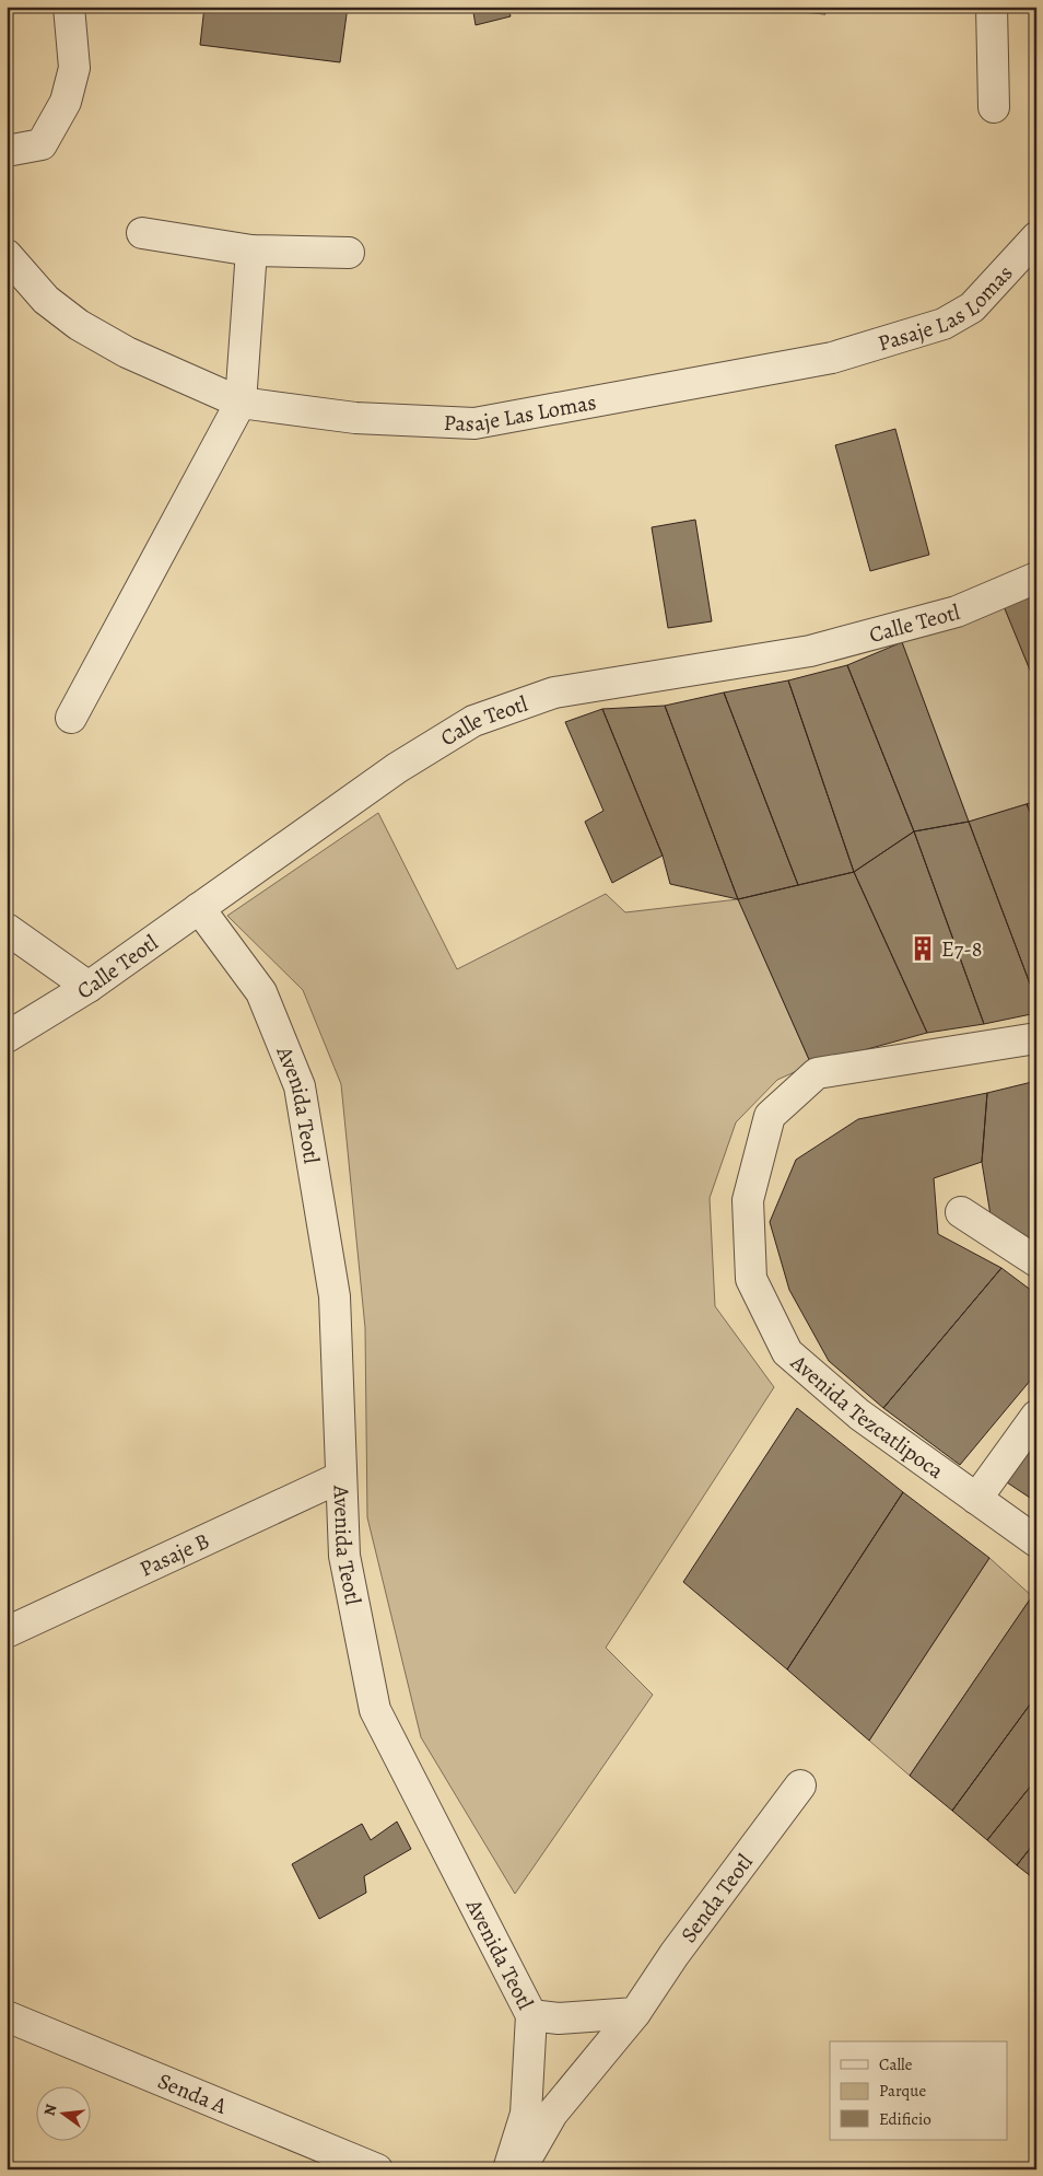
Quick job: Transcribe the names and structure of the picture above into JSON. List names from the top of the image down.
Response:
{
  "streets": {
    "street": [
      "Pasaje Las Lomas",
      "Calle Teotl",
      "Avenida Teotl",
      "Avenida Tezcatlipoca",
      "Pasaje B",
      "Senda Teotl",
      "Senda A"
    ]
  },
  "crossings": [
    ["Calle Teotl", "Avenida Teotl"],
    ["Avenida Teotl", "Pasaje B"]
  ],
  "places": {
    "building": ["E7-8"]
  },
  "legend": ["Calle", "Parque", "Edificio"],
  "north": "left"
}
